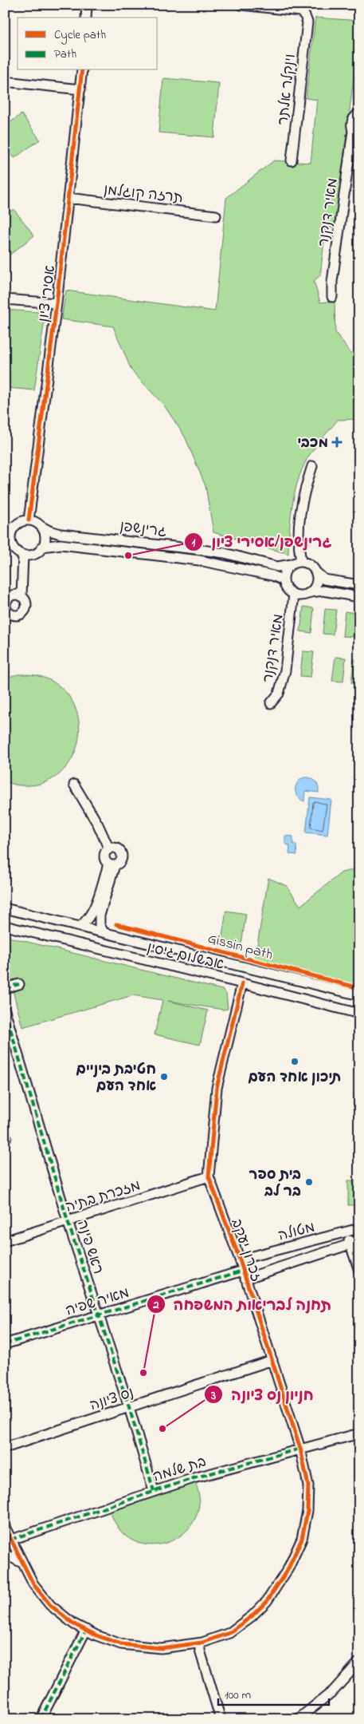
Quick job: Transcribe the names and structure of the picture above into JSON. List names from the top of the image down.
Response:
{
  "streets": {
    "street": [
      "וינקלר אלתר",
      "תרזה קוגלמן",
      "מאיר דנקנר",
      "אסירי ציון",
      "גרינשפן",
      "אבשלום גיסין",
      "מזכרת בתיה",
      "מטולה",
      "ראש פינה",
      "זכרון יעקב",
      "מאיר שפיה",
      "נס ציונה",
      "בת שלמה"
    ],
    "cycle path": ["Gissin path"]
  },
  "crossings": [
    ["תרזה קוגלמן", "אסירי ציון"],
    ["מאיר דנקנר", "גרינשפן"],
    ["אסירי ציון", "גרינשפן"],
    ["אבשלום גיסין", "זכרון יעקב"],
    ["מזכרת בתיה", "ראש פינה"],
    ["מזכרת בתיה", "זכרון יעקב"],
    ["מטולה", "זכרון יעקב"],
    ["מטולה", "מאיר שפיה"],
    ["ראש פינה", "מאיר שפיה"],
    ["ראש פינה", "נס ציונה"],
    ["ראש פינה", "בת שלמה"],
    ["זכרון יעקב", "מאיר שפיה"],
    ["זכרון יעקב", "נס ציונה"],
    ["זכרון יעקב", "בת שלמה"]
  ],
  "places": {
    "health": ["מכבי"],
    "other": [
      "גרינשפן/אסירי ציון",
      "תיכון אחד העם",
      "חטיבת ביניים אחד העם",
      "בית ספר בר לב",
      "תחנה לבריאות המשפחה",
      "חניון נס ציונה"
    ]
  },
  "legend": ["Cycle path", "Path"],
  "scale_bar": "100 m"
}
